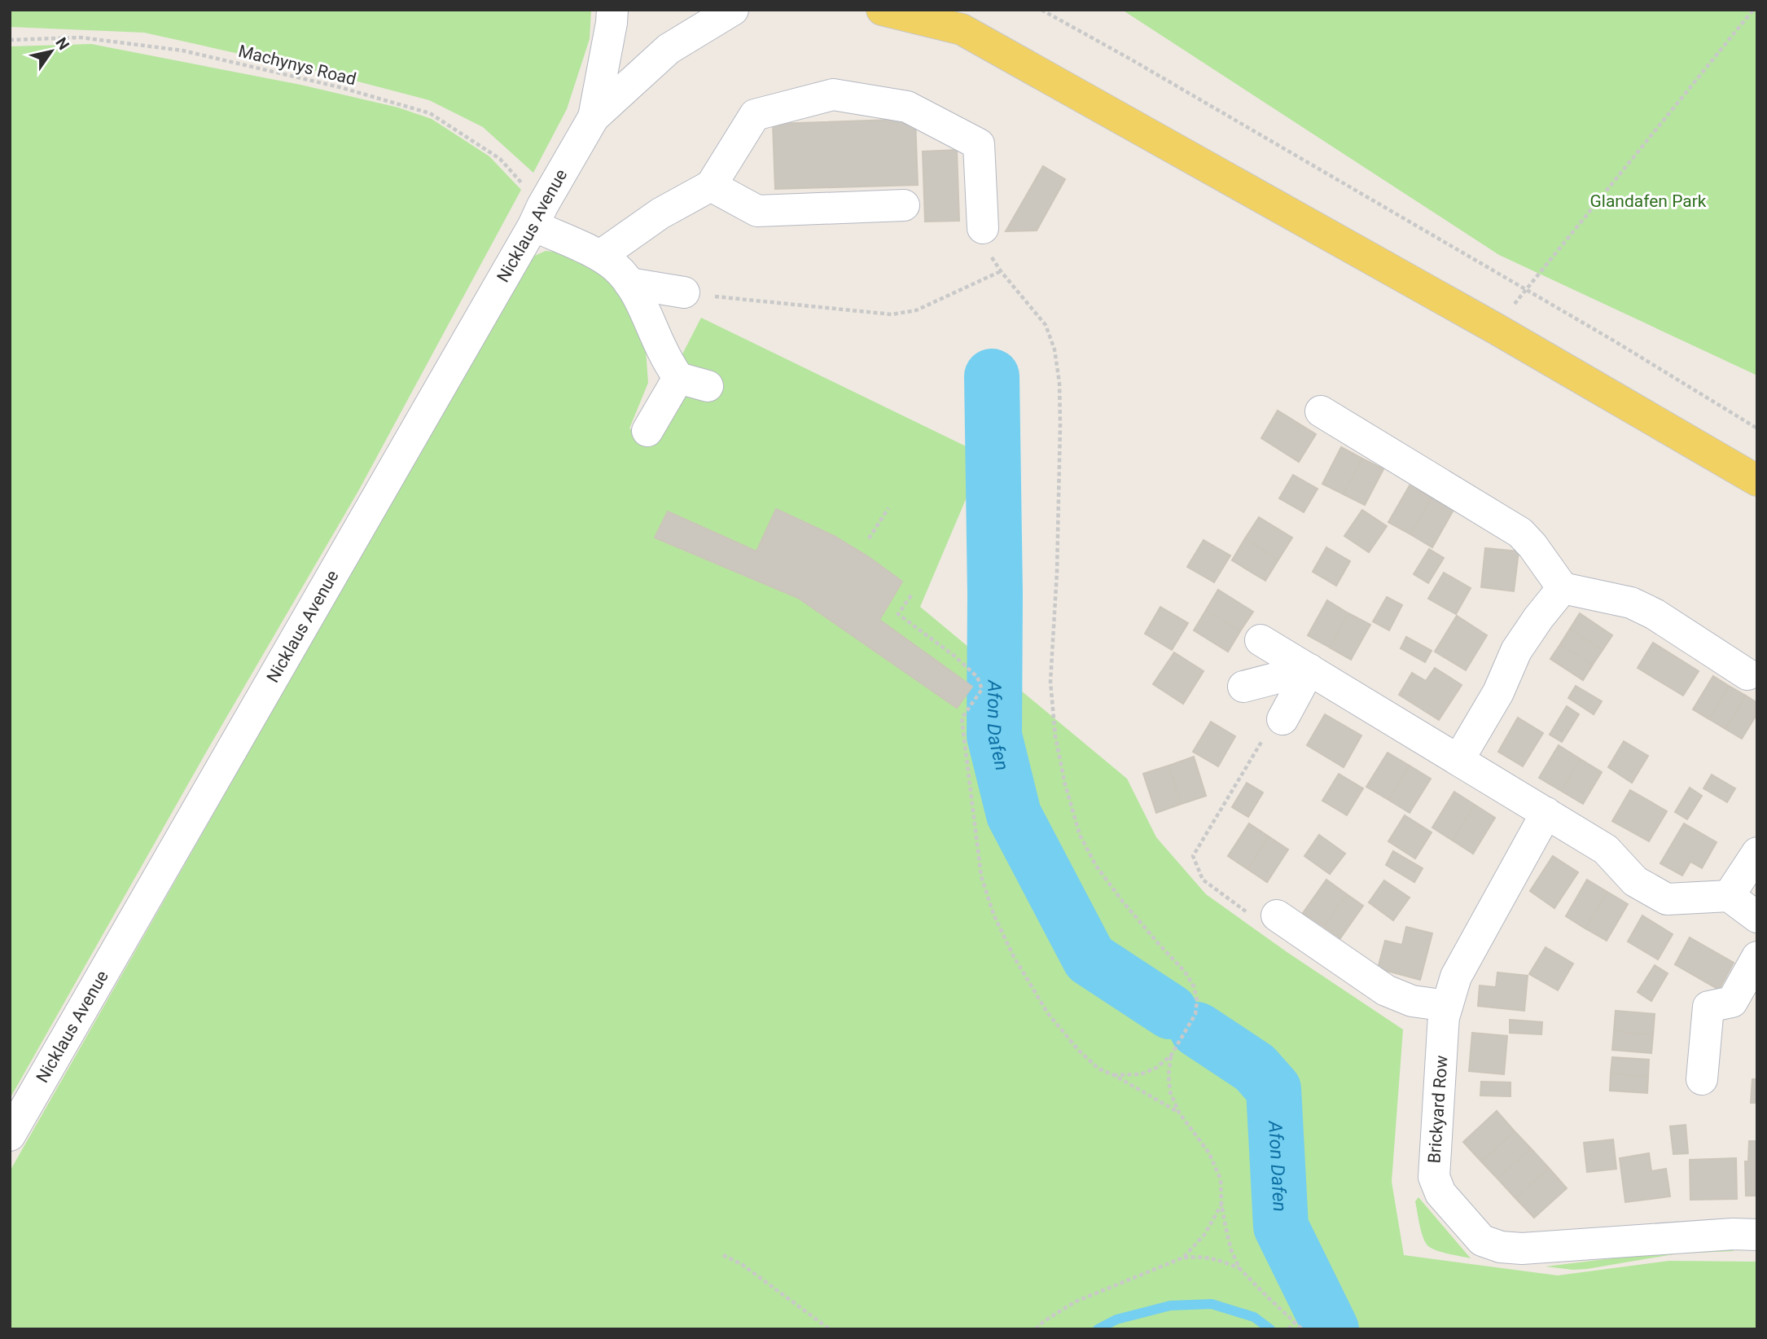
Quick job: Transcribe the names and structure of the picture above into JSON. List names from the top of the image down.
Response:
{
  "streets": {
    "street": ["Nicklaus Avenue", "Brickyard Row"],
    "path": ["Machynys Road"]
  },
  "crossings": [
    ["Machynys Road", "Nicklaus Avenue"]
  ],
  "water": ["Afon Dafen"],
  "parks": ["Glandafen Park"],
  "north": "top right"
}
